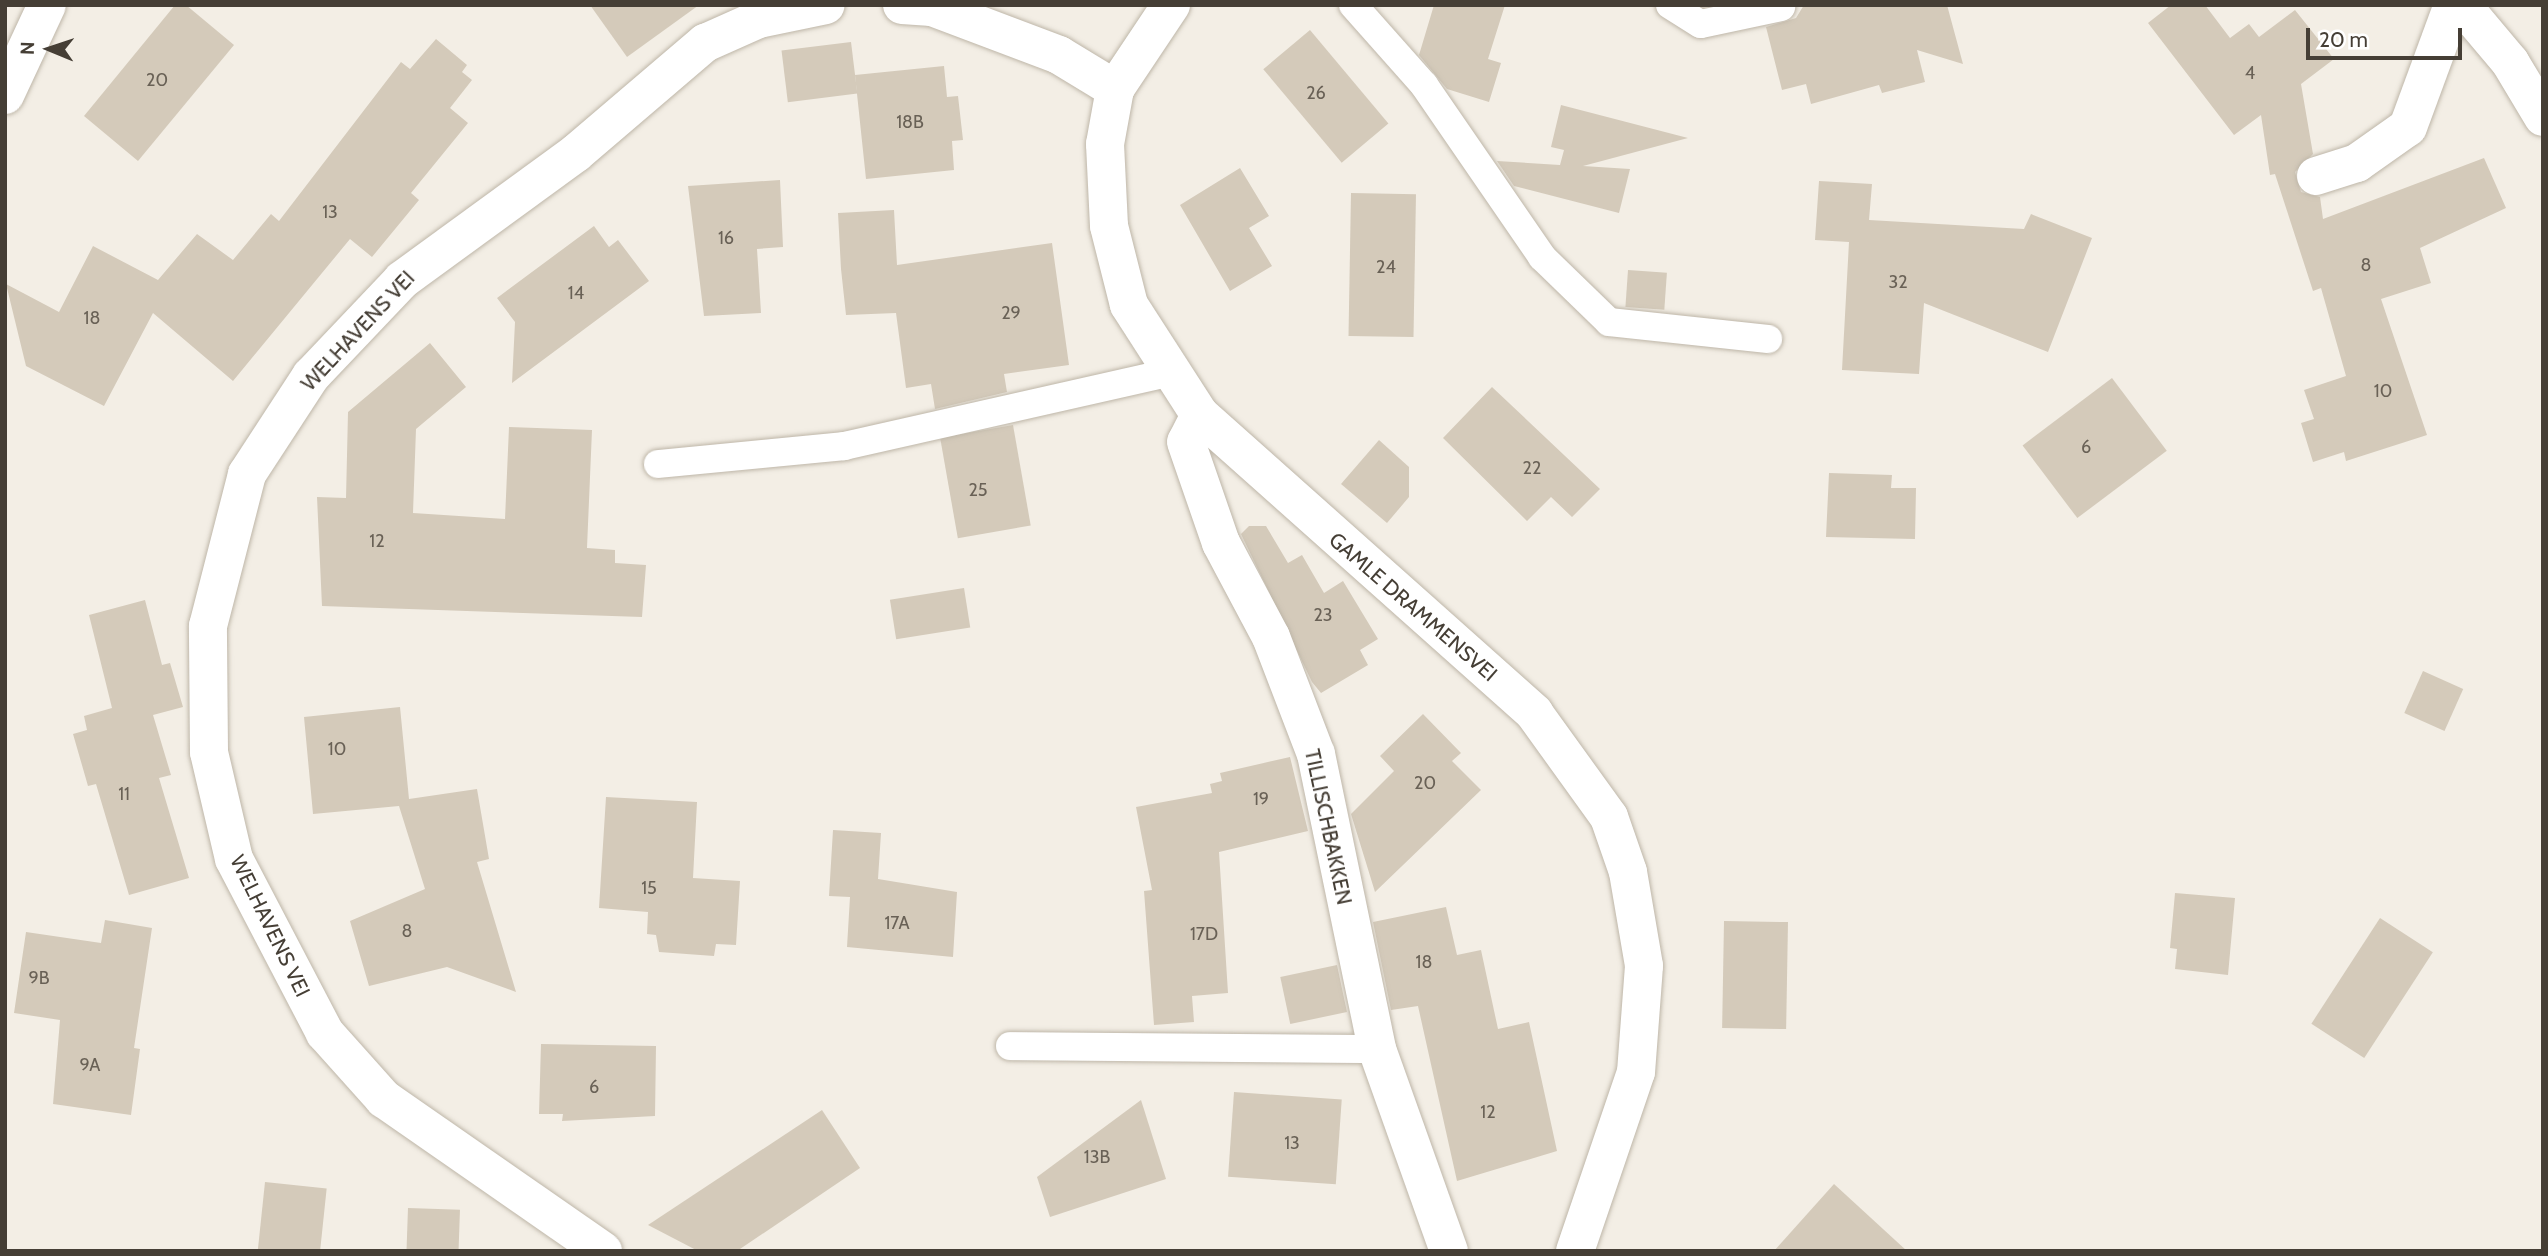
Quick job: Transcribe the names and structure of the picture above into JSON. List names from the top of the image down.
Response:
{
  "streets": {
    "street": ["WELHAVENS VEI", "GAMLE DRAMMENSVEI", "TILLISCHBAKKEN"]
  },
  "crossings": [
    ["GAMLE DRAMMENSVEI", "TILLISCHBAKKEN"]
  ],
  "house_numbers": [
    "4",
    "20",
    "26",
    "18B",
    "13",
    "16",
    "8",
    "24",
    "32",
    "14",
    "29",
    "18",
    "10",
    "6",
    "22",
    "25",
    "12",
    "23",
    "10",
    "20",
    "11",
    "19",
    "15",
    "17A",
    "8",
    "17D",
    "18",
    "9B",
    "9A",
    "6",
    "12",
    "13",
    "13B"
  ],
  "scale_bar": "20 m",
  "north": "left"
}
